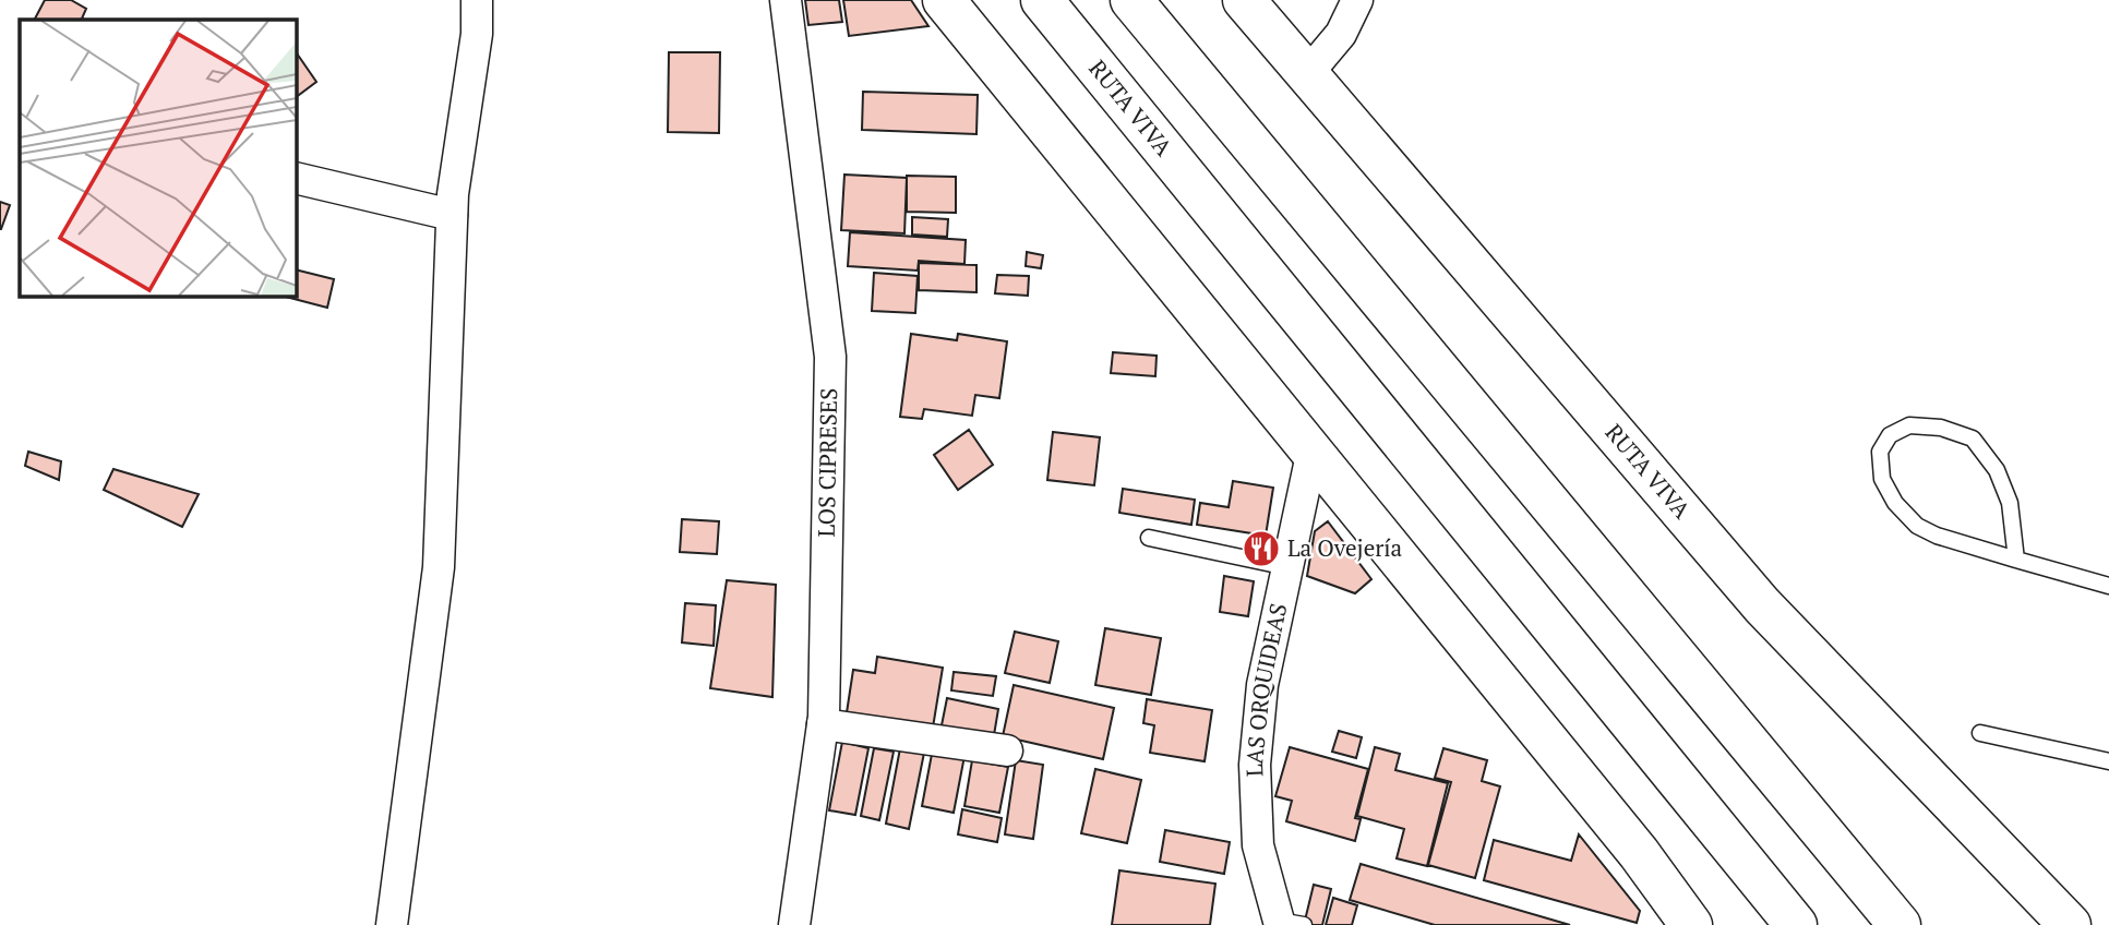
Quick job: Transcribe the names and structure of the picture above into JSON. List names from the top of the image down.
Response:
{
  "streets": {
    "main road": ["RUTA VIVA"],
    "street": ["LOS CIPRESES", "LAS ORQUIDEAS"]
  },
  "places": {
    "restaurant": ["La Ovejería"]
  }
}
